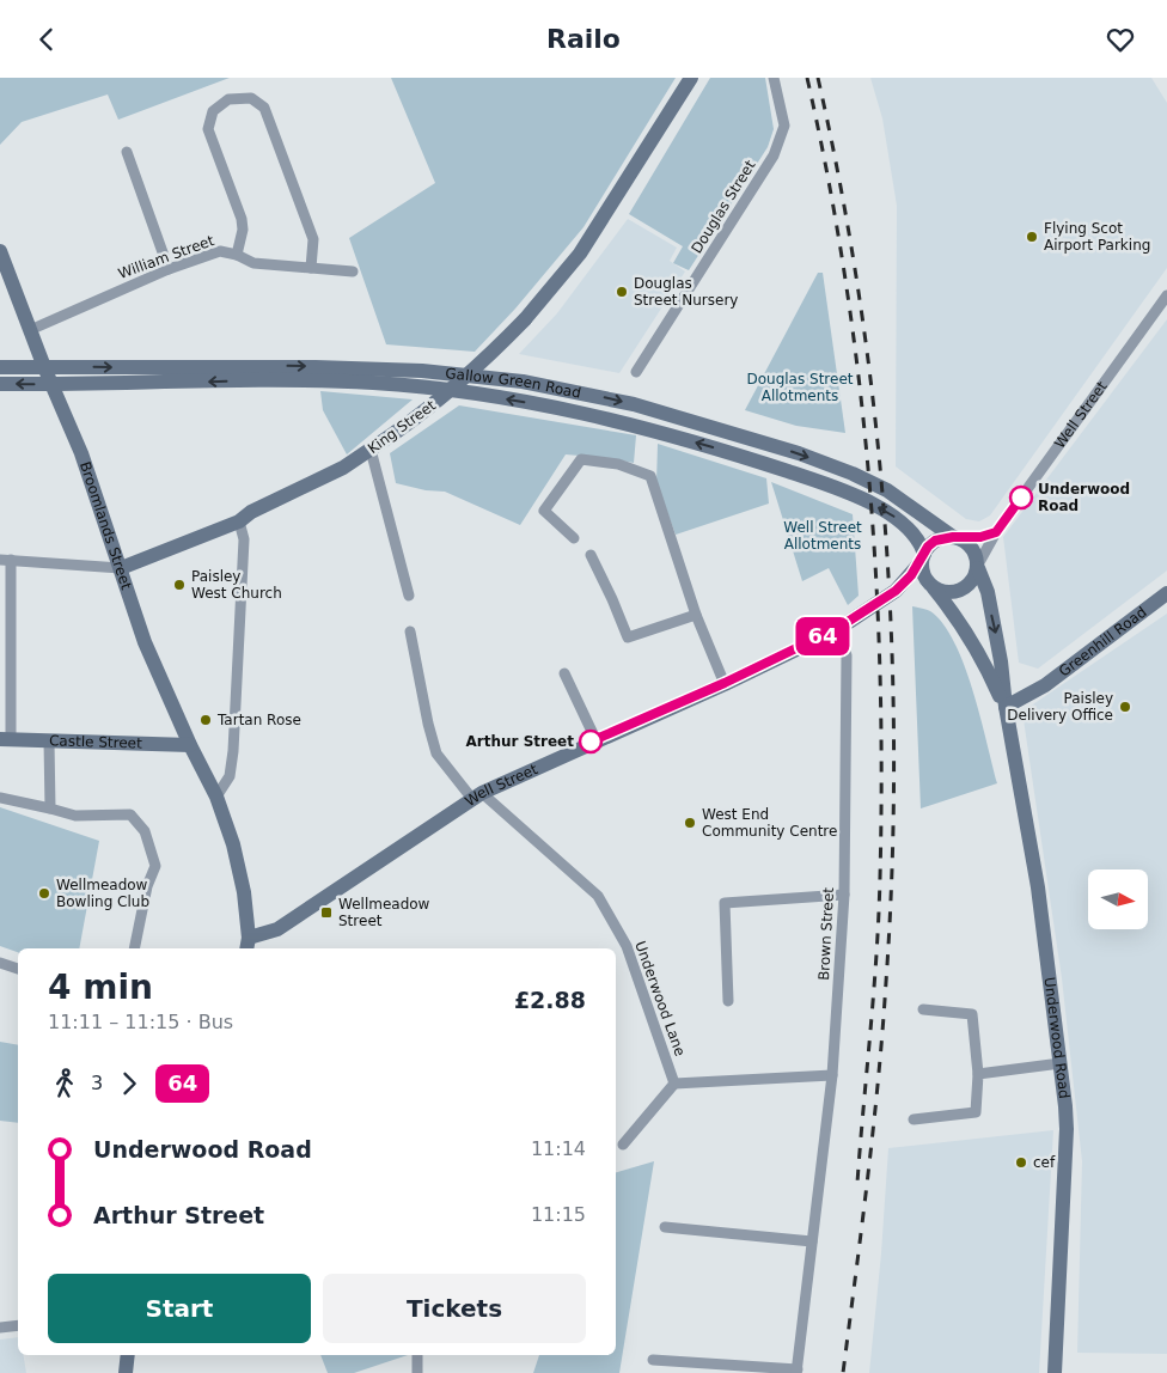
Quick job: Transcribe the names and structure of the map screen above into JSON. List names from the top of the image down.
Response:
{
  "streets": {
    "main road": [
      "Gallow Green Road",
      "Well Street",
      "King Street",
      "Broomlands Street",
      "Greenhill Road",
      "Castle Street",
      "Underwood Road"
    ],
    "street": [
      "Douglas Street",
      "William Street",
      "Brown Street",
      "Underwood Lane"
    ]
  },
  "crossings": [
    ["William Street", "Broomlands Street"],
    ["Gallow Green Road", "Well Street"],
    ["Gallow Green Road", "Broomlands Street"],
    ["Gallow Green Road", "Underwood Road"],
    ["Well Street", "Brown Street"],
    ["Well Street", "Underwood Lane"],
    ["Well Street", "Underwood Road"],
    ["King Street", "Broomlands Street"],
    ["Broomlands Street", "Castle Street"],
    ["Greenhill Road", "Underwood Road"]
  ],
  "parks": ["Douglas Street Allotments", "Well Street Allotments"],
  "places": {
    "other": [
      "Flying Scot Airport Parking",
      "Douglas Street Nursery",
      "Underwood Road",
      "Paisley West Church",
      "Paisley Delivery Office",
      "Tartan Rose",
      "Arthur Street",
      "West End Community Centre",
      "Wellmeadow Bowling Club",
      "cef"
    ],
    "transit": ["Wellmeadow Street"]
  },
  "lines": ["bus line 64"],
  "north": "right",
  "page": {
    "header": "Railo",
    "on_map": "64",
    "heading": ["4 min", "11:11 – 11:15 · Bus", "£2.88"],
    "legs": ["3", "64"],
    "list": [
      {
        "name": "Underwood Road",
        "value": "11:14"
      },
      {
        "name": "Arthur Street",
        "value": "11:15"
      }
    ],
    "buttons": ["Start", "Tickets"]
  }
}
